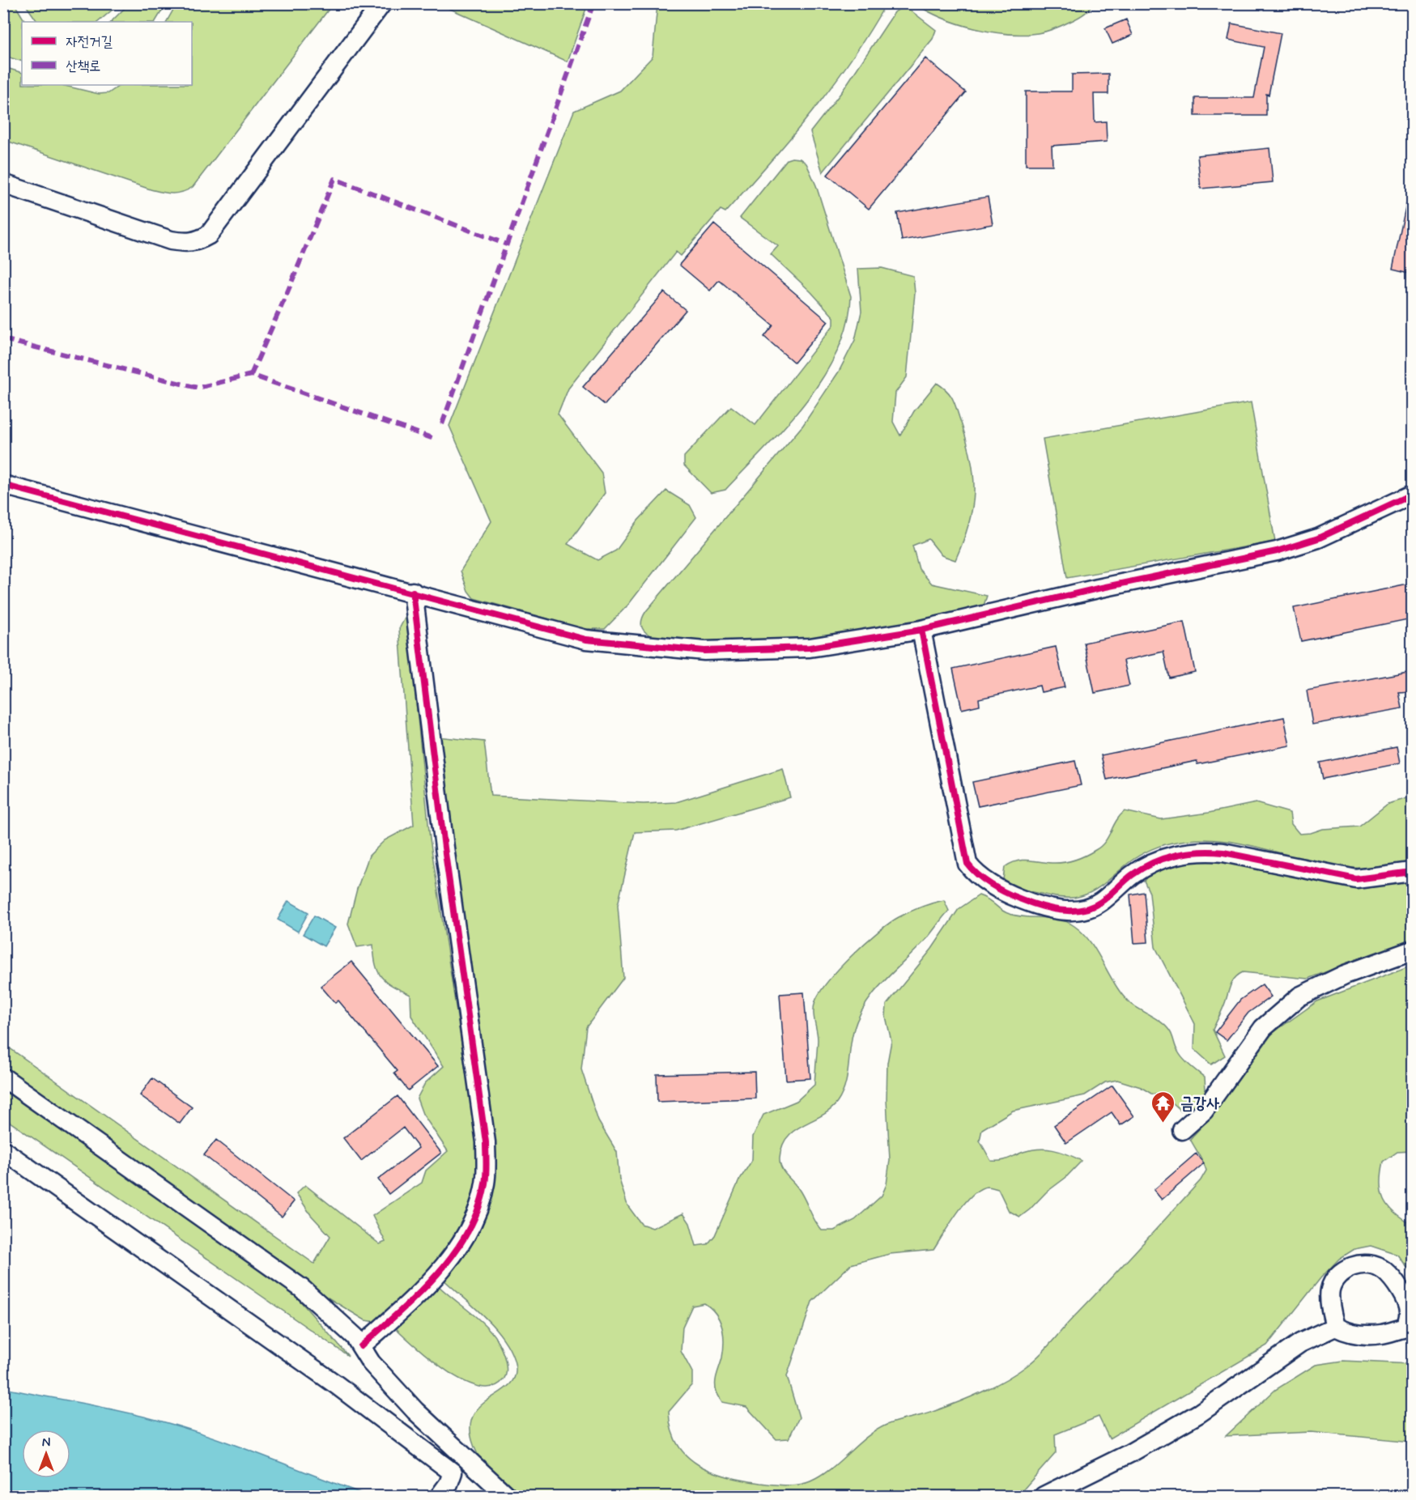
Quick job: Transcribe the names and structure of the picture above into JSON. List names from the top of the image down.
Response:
{
  "places": {
    "temple": ["금강사"]
  },
  "legend": ["자전거길", "산책로"],
  "north": "top"
}
